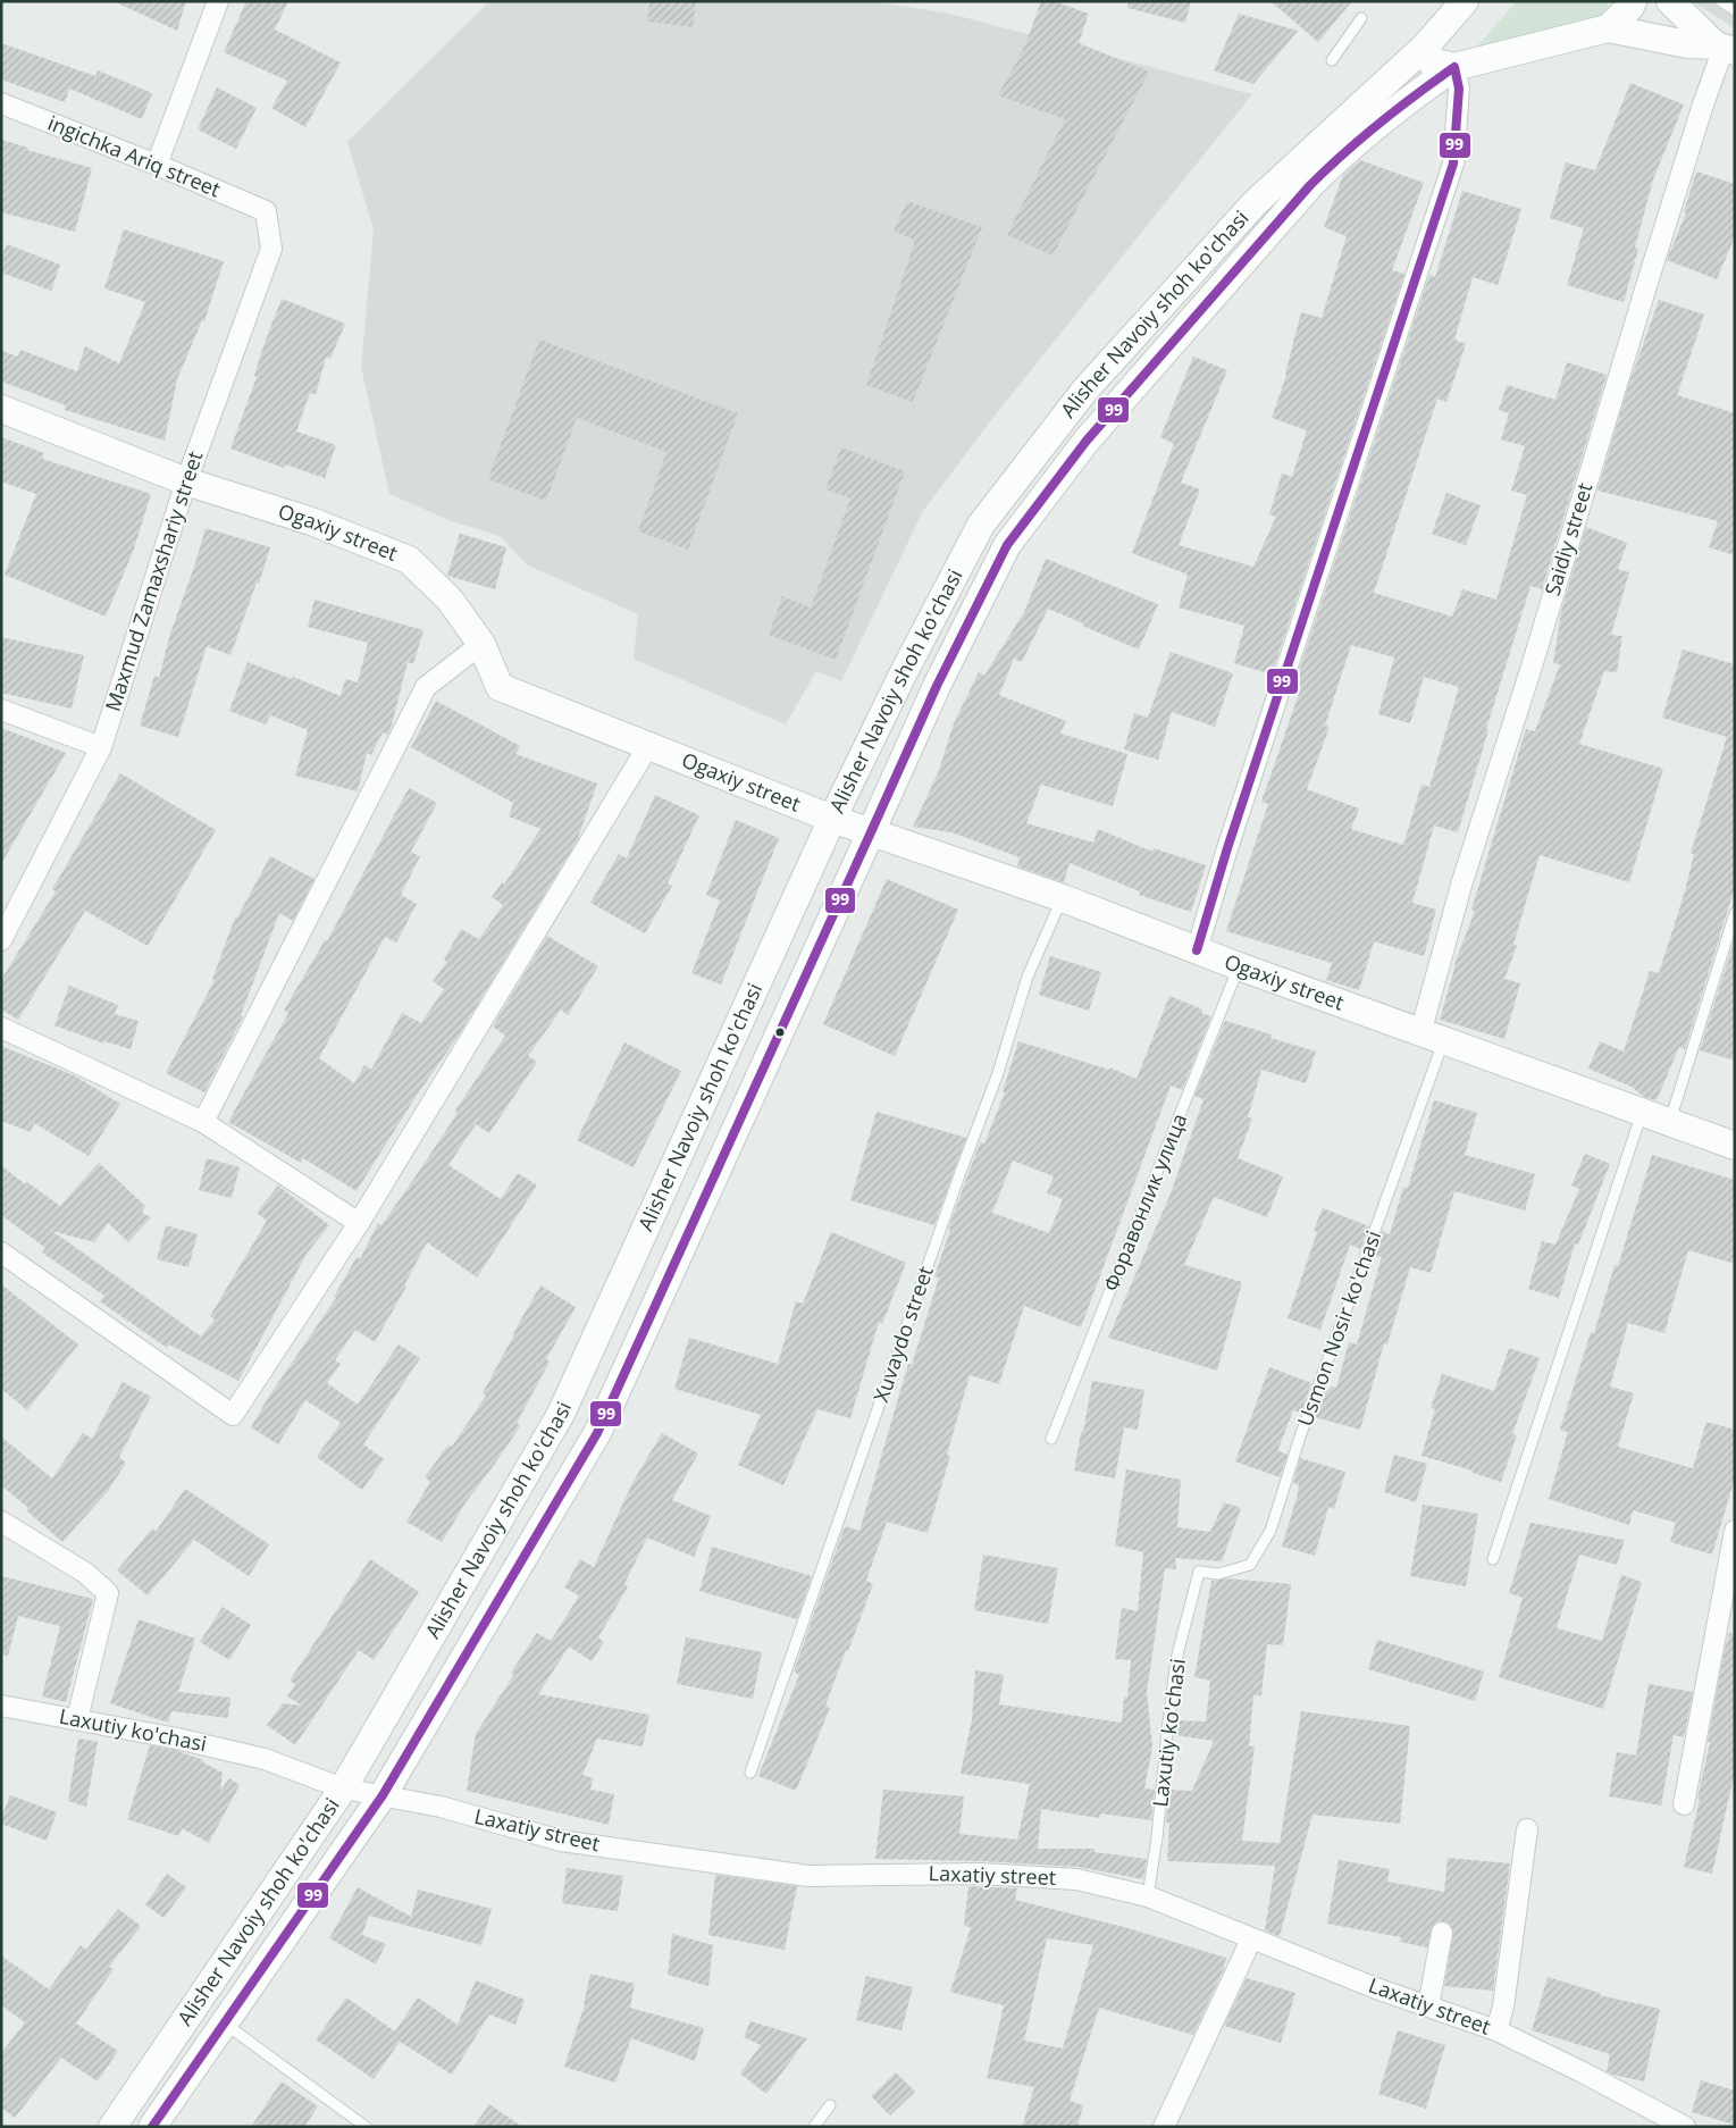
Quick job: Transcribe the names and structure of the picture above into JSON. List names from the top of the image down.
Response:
{
  "streets": {
    "main road": ["Alisher Navoiy shoh ko'chasi", "Ogaxiy street"],
    "street": [
      "ingichka Ariq street",
      "Saidiy street",
      "Maxmud Zamaxshariy street",
      "Laxutiy ko'chasi",
      "Laxatiy street"
    ],
    "lane": ["Форавонлик улица", "Usmon Nosir ko'chasi", "Xuvaydo street"]
  },
  "crossings": [
    ["ingichka Ariq street", "Maxmud Zamaxshariy street"],
    ["Alisher Navoiy shoh ko'chasi", "Ogaxiy street"],
    ["Alisher Navoiy shoh ko'chasi", "Laxatiy street"],
    ["Ogaxiy street", "Saidiy street"],
    ["Ogaxiy street", "Maxmud Zamaxshariy street"],
    ["Ogaxiy street", "Форавонлик улица"],
    ["Ogaxiy street", "Usmon Nosir ko'chasi"],
    ["Ogaxiy street", "Xuvaydo street"],
    ["Saidiy street", "Usmon Nosir ko'chasi"],
    ["Usmon Nosir ko'chasi", "Laxutiy ko'chasi"],
    ["Laxutiy ko'chasi", "Laxatiy street"]
  ],
  "lines": ["transit line 99"]
}
